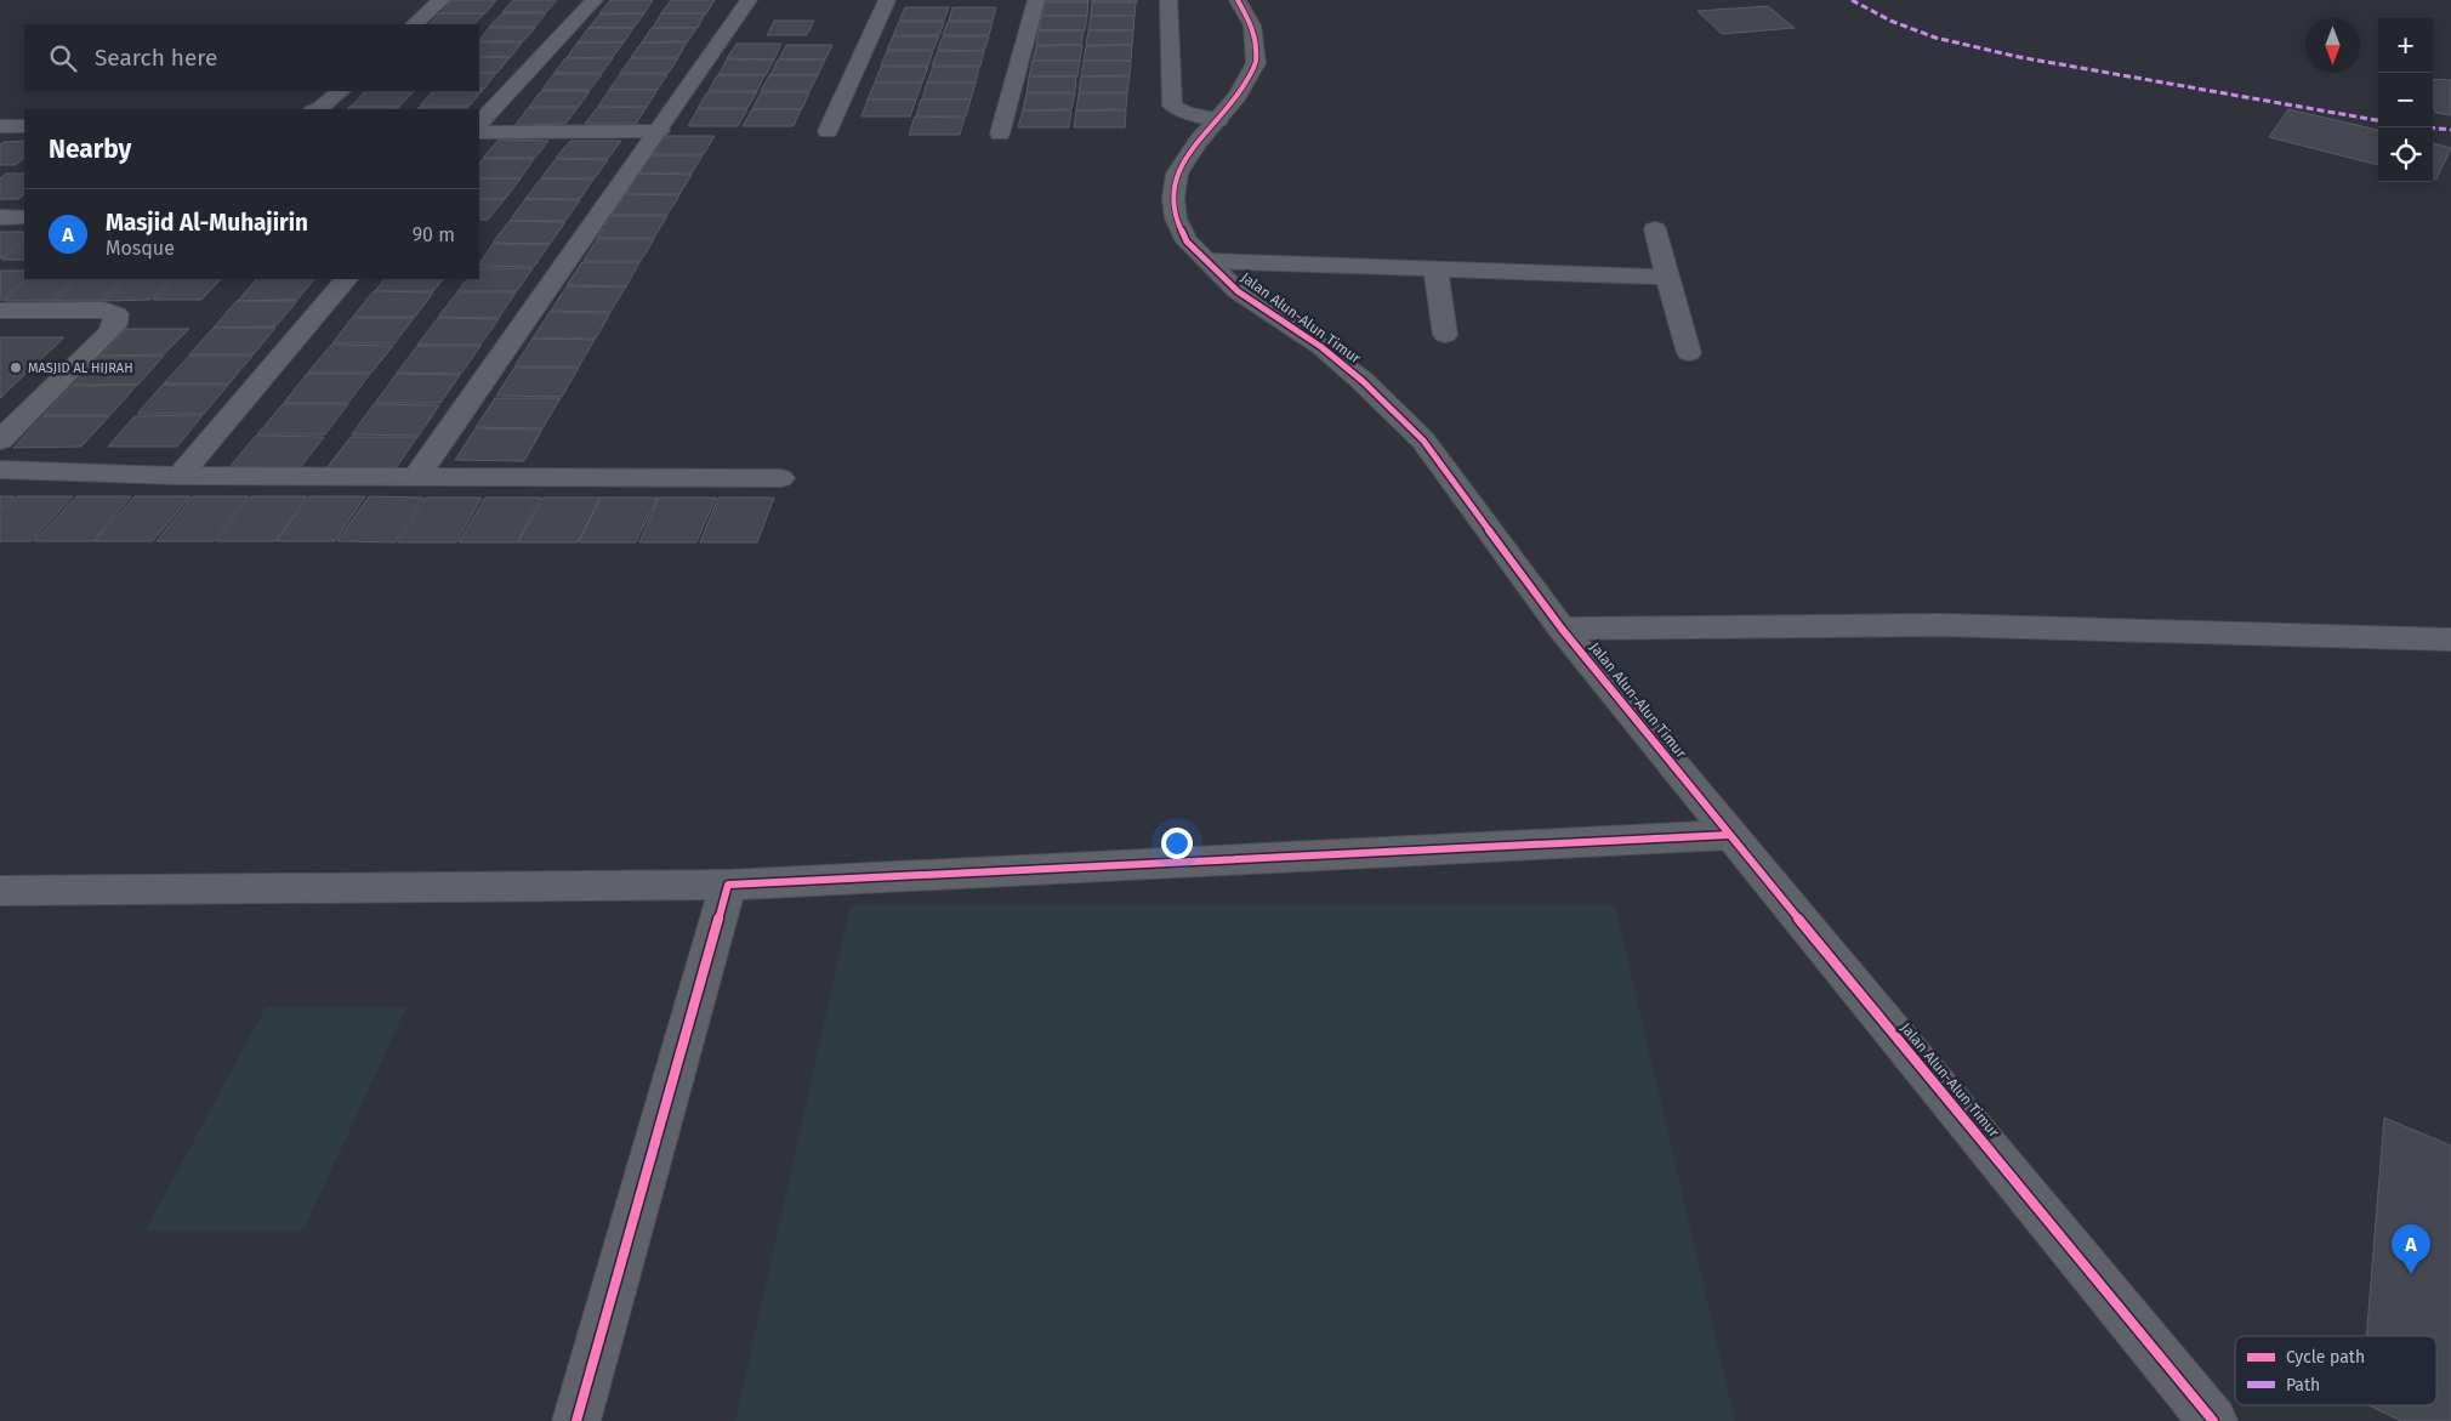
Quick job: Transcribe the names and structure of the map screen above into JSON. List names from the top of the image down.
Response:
{
  "streets": {
    "street": ["Jalan Alun-Alun Timur"]
  },
  "places": ["MASJID AL HIJRAH"],
  "legend": ["Cycle path", "Path"],
  "north": "bottom",
  "page": {
    "map_buttons": ["+", "−"],
    "search": "Search here",
    "heading": "Nearby",
    "list": [
      {
        "mark": "A",
        "name": "Masjid Al-Muhajirin",
        "note": "Mosque",
        "value": "90 m"
      }
    ],
    "pins": "A"
  }
}
